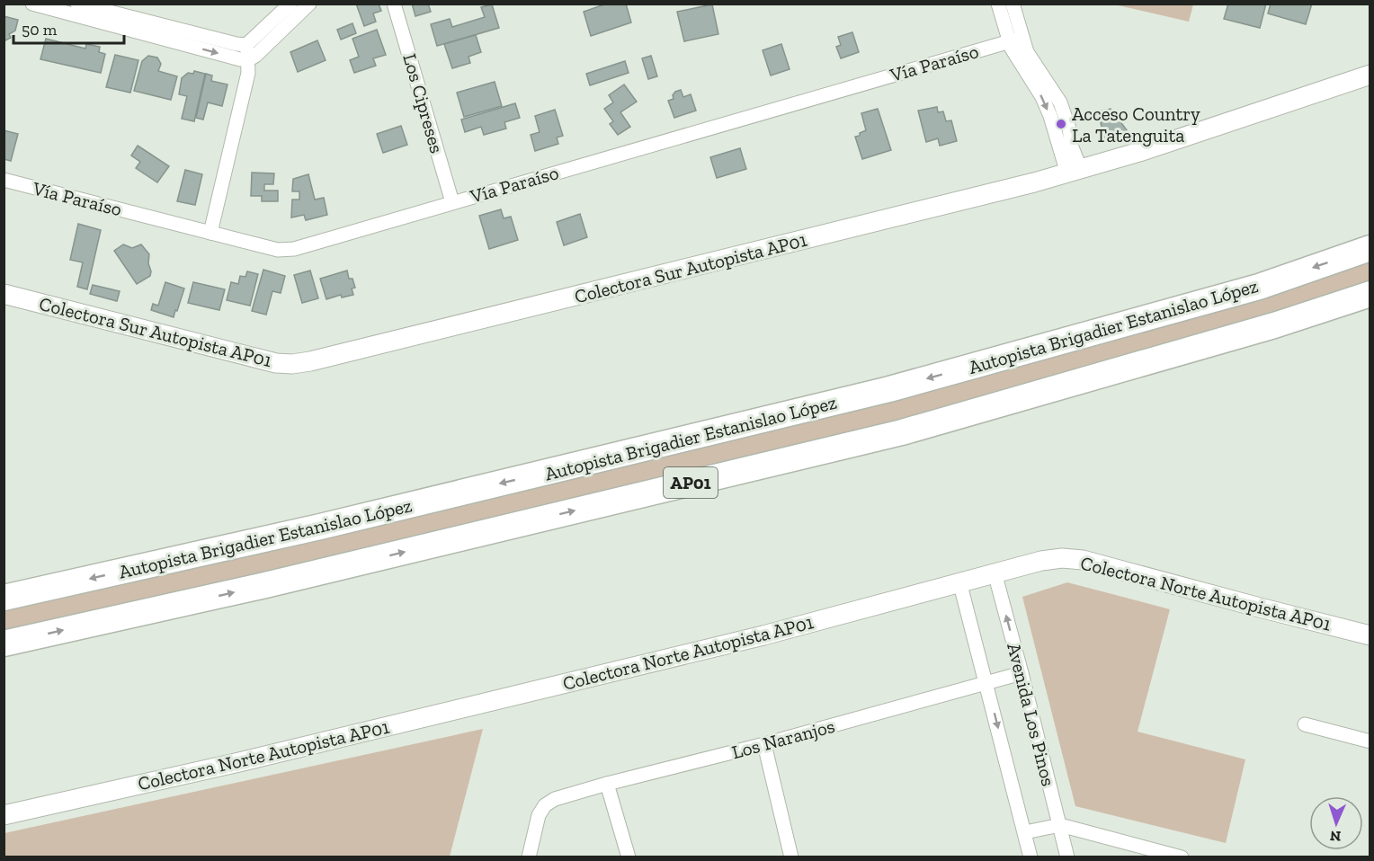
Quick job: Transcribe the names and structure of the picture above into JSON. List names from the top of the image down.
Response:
{
  "streets": {
    "highway": ["Autopista Brigadier Estanislao López", "AP01"],
    "main road": ["Colectora Sur Autopista AP01", "Colectora Norte Autopista AP01"],
    "street": [
      "Vía Paraíso",
      "Los Cipreses",
      "Avenida Los Pinos",
      "Los Naranjos"
    ]
  },
  "crossings": [
    ["Vía Paraíso", "Los Cipreses"],
    ["Colectora Norte Autopista AP01", "Avenida Los Pinos"],
    ["Avenida Los Pinos", "Los Naranjos"]
  ],
  "places": ["Acceso Country La Tatenguita"],
  "scale_bar": "50 m",
  "north": "bottom"
}
